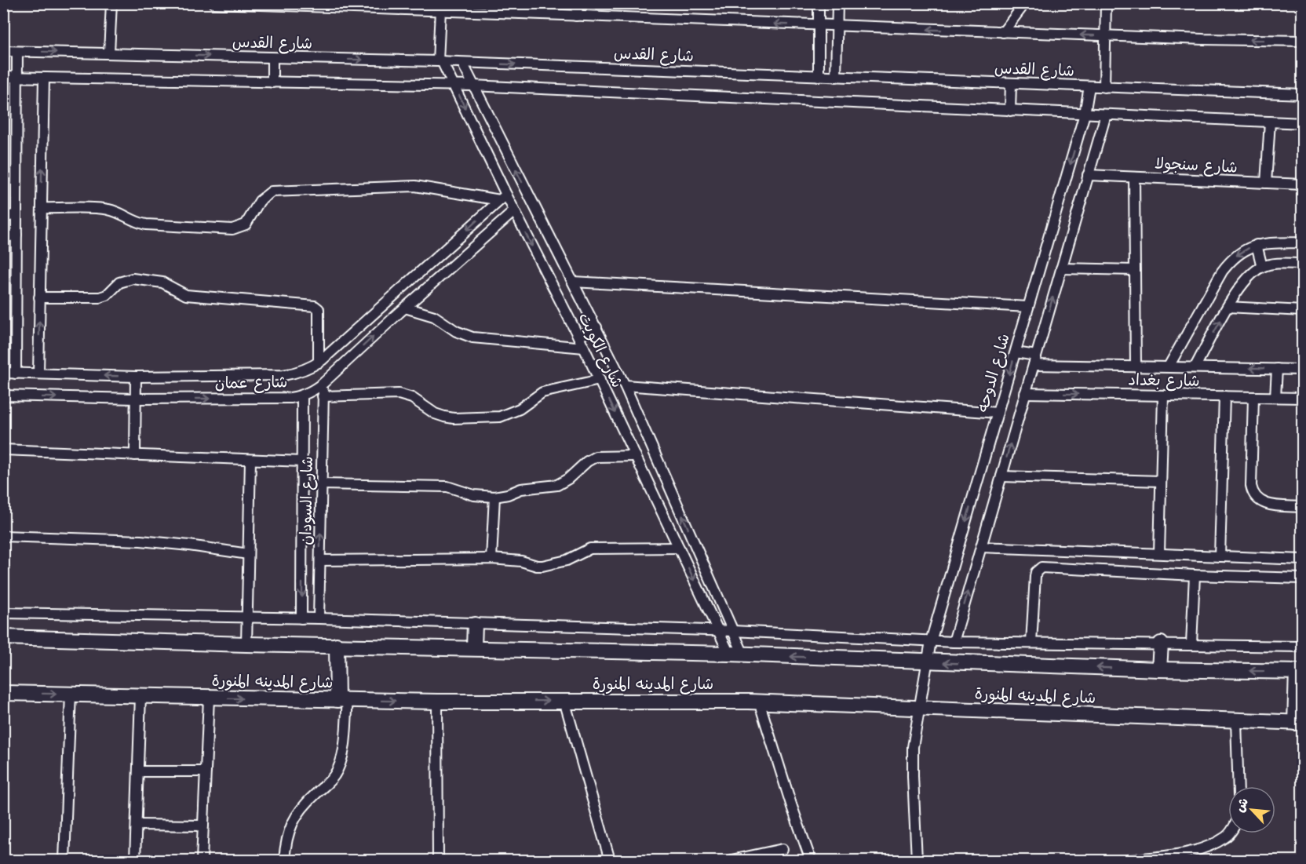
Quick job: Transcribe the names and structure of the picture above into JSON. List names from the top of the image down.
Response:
{
  "streets": {
    "main road": ["شارع المدينه المنورة"],
    "street": [
      "شارع القدس",
      "شارع سنجولا",
      "شارع الكويت",
      "شارع الدوحه",
      "شارع بغداد",
      "شارع عمان",
      "شارع السودان"
    ]
  },
  "crossings": [
    ["شارع القدس", "شارع الكويت"],
    ["شارع القدس", "شارع الدوحه"],
    ["شارع الكويت", "شارع عمان"],
    ["شارع الكويت", "شارع المدينه المنورة"],
    ["شارع الدوحه", "شارع بغداد"],
    ["شارع الدوحه", "شارع المدينه المنورة"],
    ["شارع عمان", "شارع السودان"]
  ],
  "north": "top left"
}
